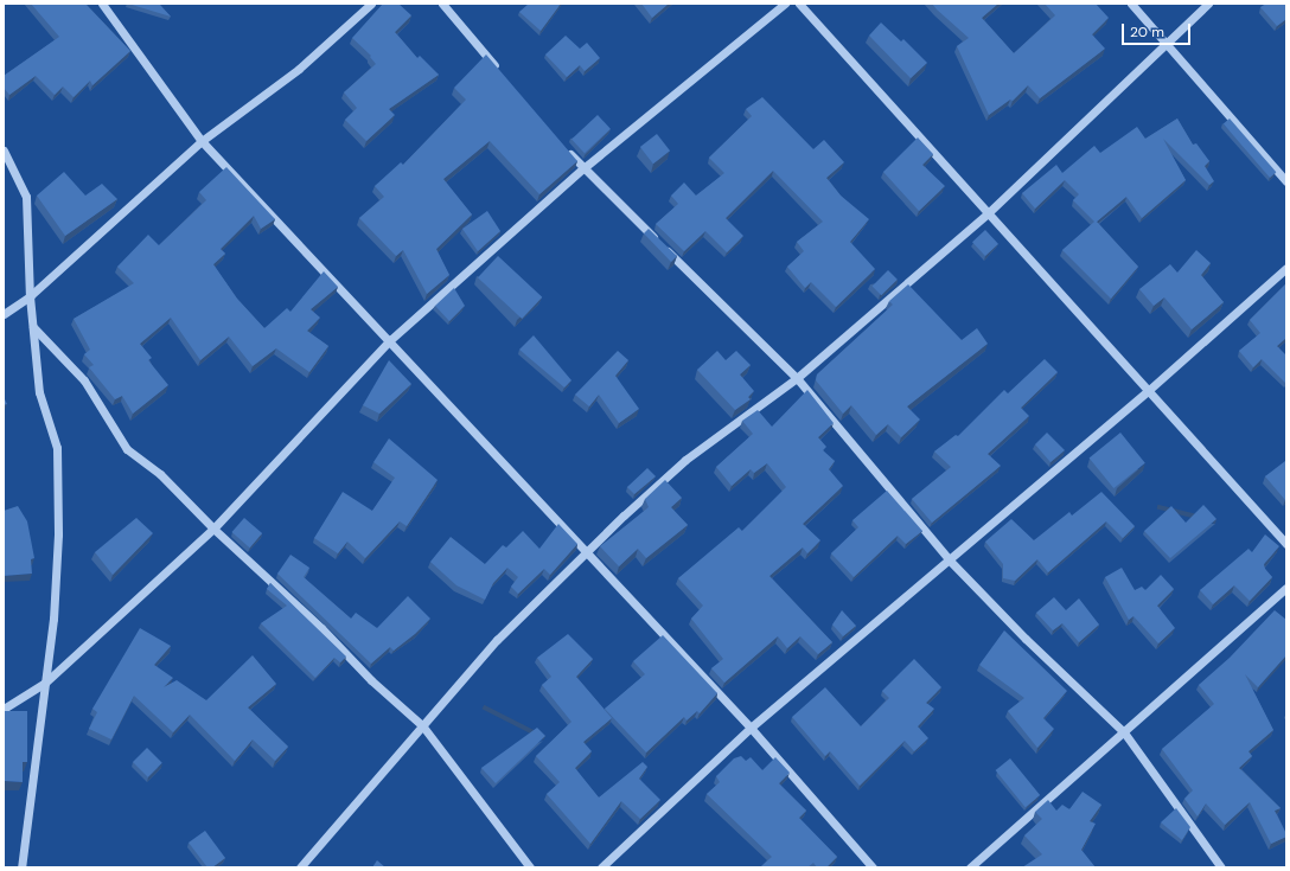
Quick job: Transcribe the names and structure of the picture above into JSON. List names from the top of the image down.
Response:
{
  "scale_bar": "20 m"
}
